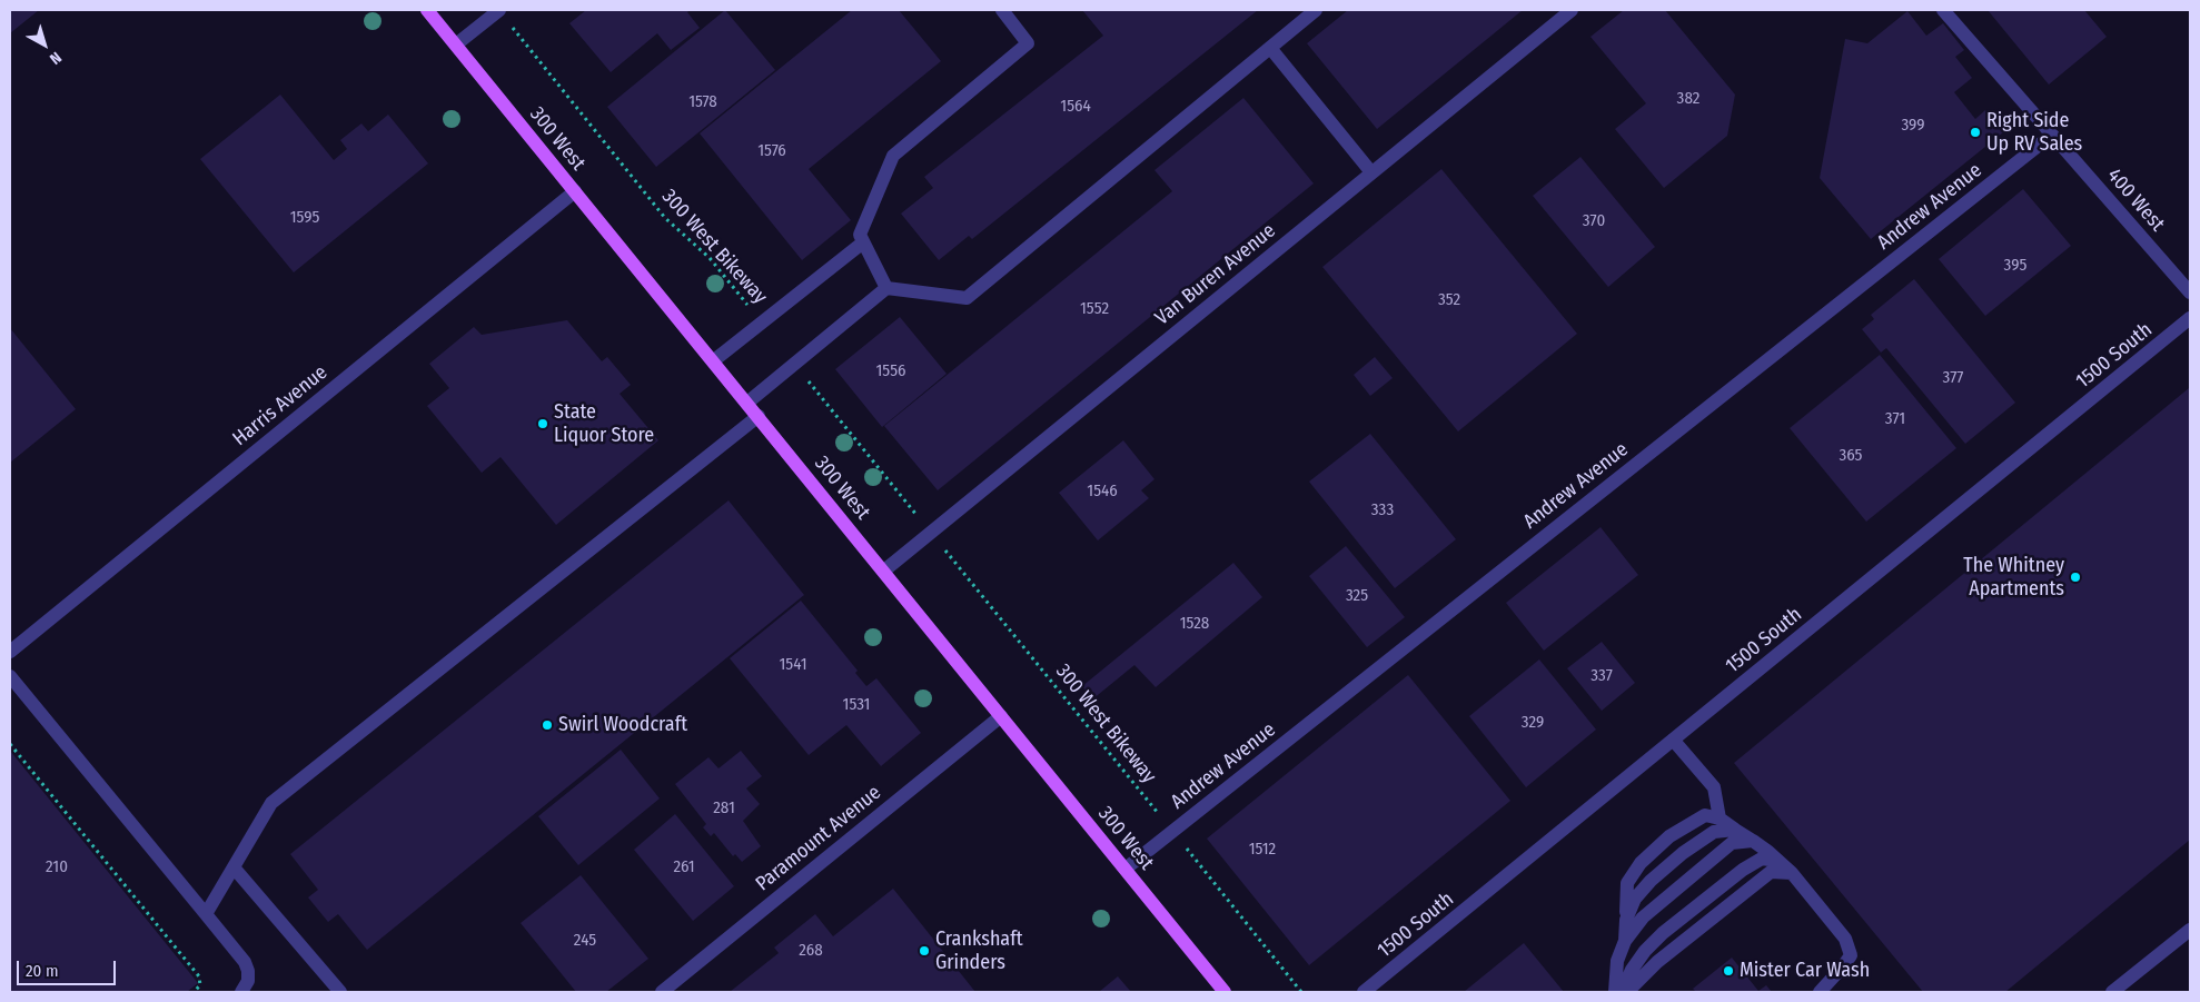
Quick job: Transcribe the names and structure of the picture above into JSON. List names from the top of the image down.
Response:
{
  "streets": {
    "main road": ["300 West"],
    "street": [
      "400 West",
      "Andrew Avenue",
      "Van Buren Avenue",
      "1500 South",
      "Harris Avenue",
      "Paramount Avenue"
    ],
    "path": ["300 West Bikeway"]
  },
  "crossings": [
    ["300 West", "Andrew Avenue"],
    ["300 West", "Van Buren Avenue"],
    ["300 West", "Harris Avenue"],
    ["300 West", "Paramount Avenue"],
    ["400 West", "Andrew Avenue"],
    ["Andrew Avenue", "300 West Bikeway"]
  ],
  "places": [
    "Right Side Up RV Sales",
    "State Liquor Store",
    "The Whitney Apartments",
    "Swirl Woodcraft",
    "Crankshaft Grinders",
    "Mister Car Wash"
  ],
  "house_numbers": [
    "382",
    "1578",
    "1564",
    "399",
    "1576",
    "1595",
    "370",
    "395",
    "352",
    "1552",
    "1556",
    "377",
    "371",
    "365",
    "1546",
    "333",
    "325",
    "1528",
    "1541",
    "337",
    "1531",
    "329",
    "281",
    "1512",
    "210",
    "261",
    "245",
    "268"
  ],
  "scale_bar": "20 m",
  "north": "bottom right"
}
